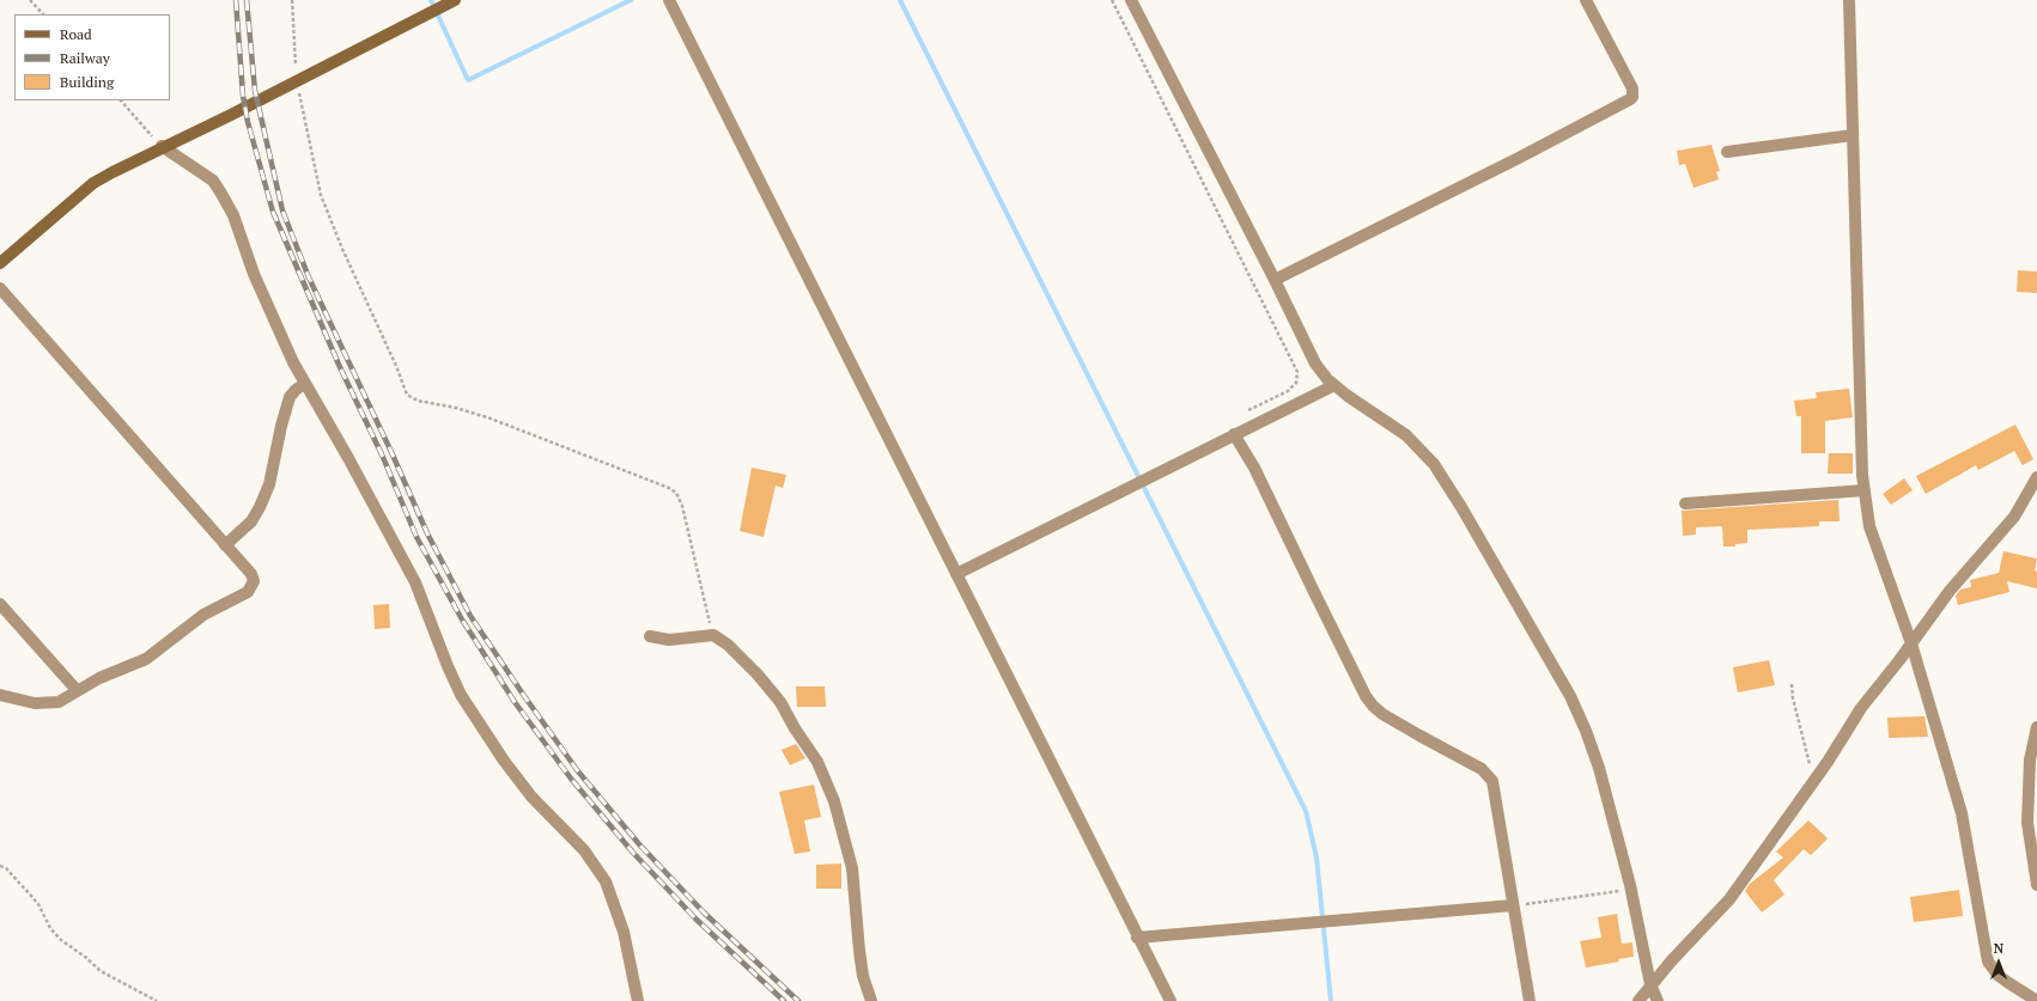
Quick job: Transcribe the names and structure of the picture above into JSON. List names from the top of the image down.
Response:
{
  "legend": ["Road", "Railway", "Building"],
  "north": "top"
}
